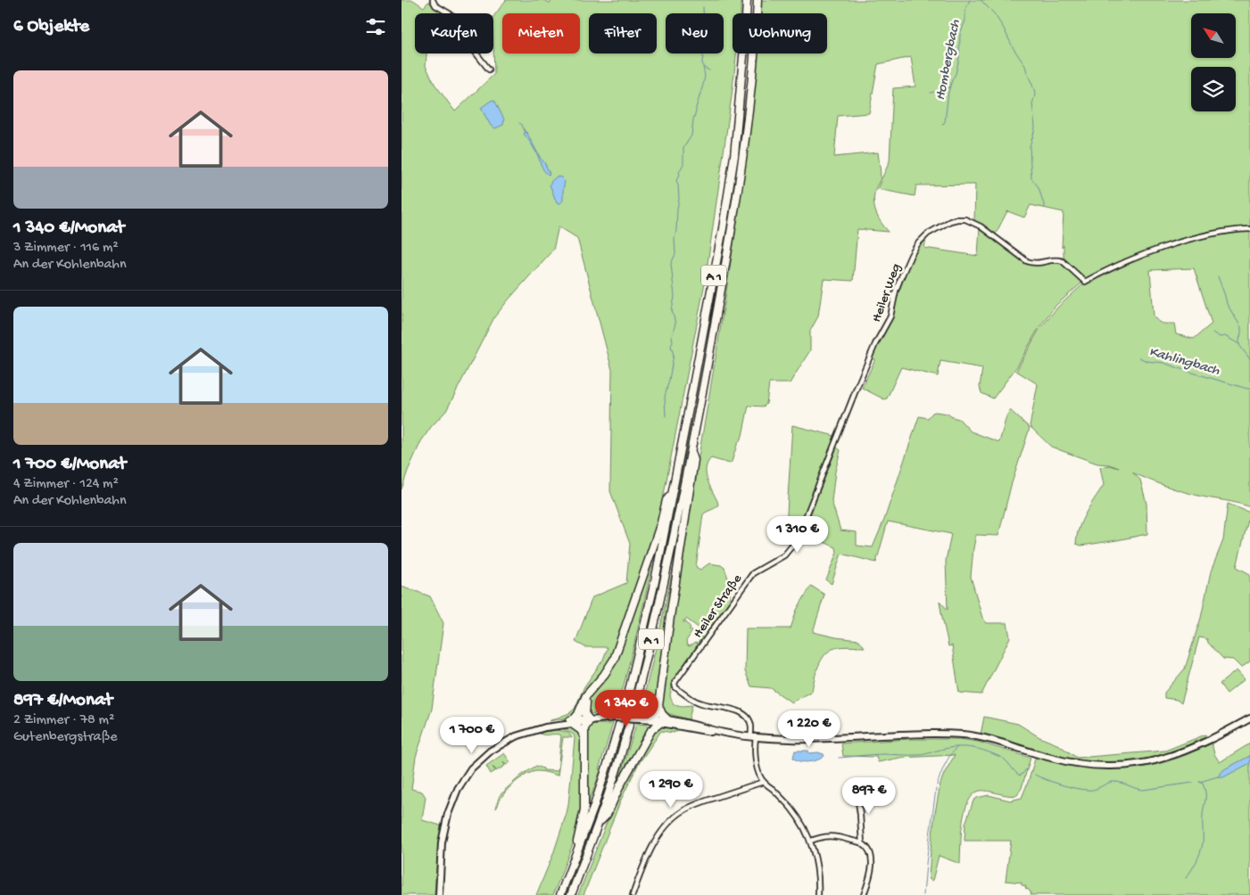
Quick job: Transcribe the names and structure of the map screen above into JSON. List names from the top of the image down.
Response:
{
  "streets": {
    "highway": ["A 1"],
    "street": ["Heiler Weg", "Heiler Straße"]
  },
  "crossings": [
    ["Heiler Weg", "Heiler Straße"]
  ],
  "water": ["Hombergbach", "Kahlingbach"],
  "north": "top left",
  "page": {
    "heading": "6 Objekte",
    "chip": [
      "Kaufen",
      "Mieten",
      "Filter",
      "Neu",
      "Wohnung"
    ],
    "list": [
      {
        "name": "1 340 €/Monat",
        "note": "3 Zimmer · 116 m² · An der Kohlenbahn"
      },
      {
        "name": "1 700 €/Monat",
        "note": "4 Zimmer · 124 m² · An der Kohlenbahn"
      },
      {
        "name": "897 €/Monat",
        "note": "2 Zimmer · 78 m² · Gutenbergstraße"
      }
    ],
    "price": [
      "1 310 €",
      "1 340 €",
      "1 220 €",
      "1 700 €",
      "1 290 €",
      "897 €"
    ]
  }
}
